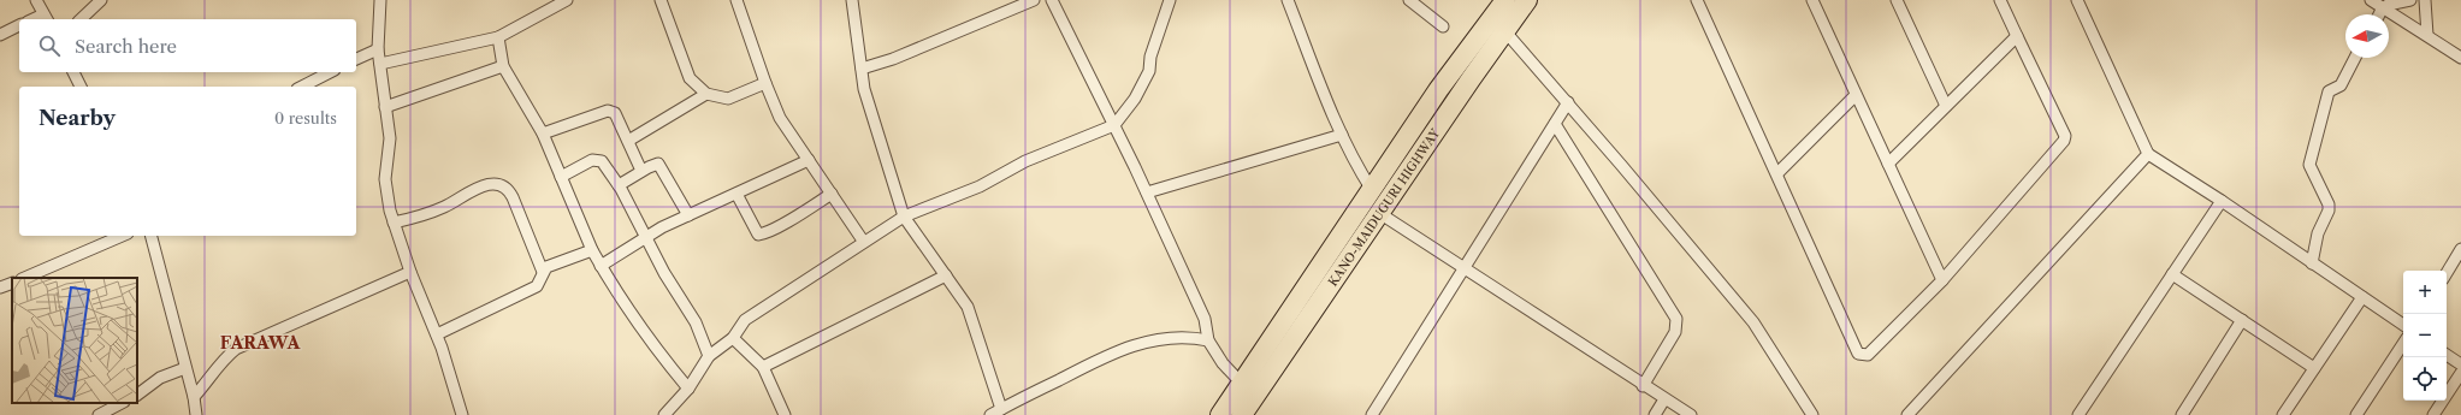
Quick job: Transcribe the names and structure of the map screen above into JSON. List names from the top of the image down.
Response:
{
  "streets": {
    "highway": ["KANO-MAIDUGURI HIGHWAY"]
  },
  "districts": ["FARAWA"],
  "north": "left",
  "page": {
    "search": "Search here",
    "heading": ["Nearby", "0 results"],
    "map_buttons": ["+", "−"]
  }
}
